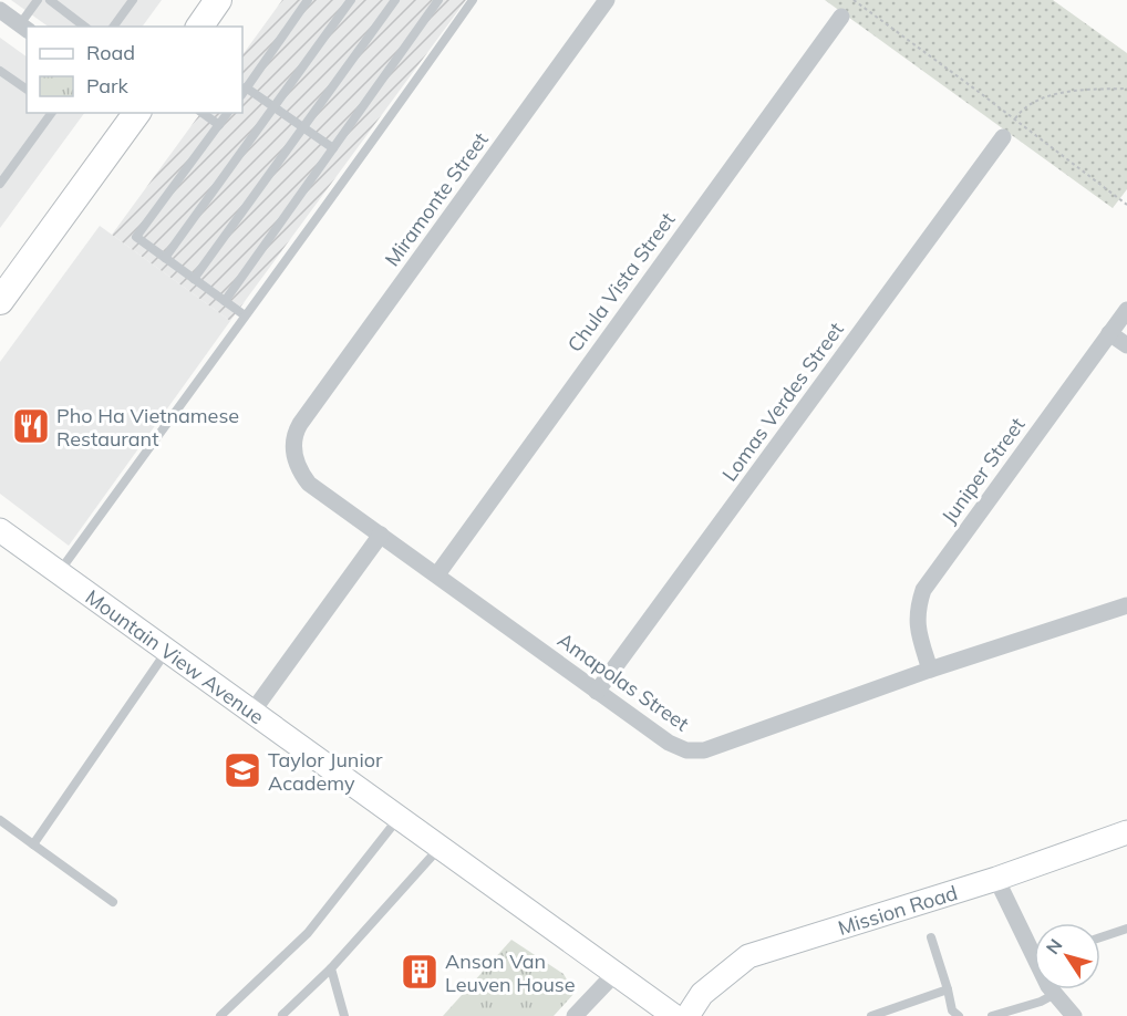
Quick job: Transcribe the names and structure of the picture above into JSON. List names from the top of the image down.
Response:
{
  "streets": {
    "main road": ["Mountain View Avenue", "Mission Road"],
    "street": [
      "Miramonte Street",
      "Chula Vista Street",
      "Lomas Verdes Street",
      "Juniper Street",
      "Amapolas Street"
    ]
  },
  "crossings": [
    ["Miramonte Street", "Amapolas Street"],
    ["Chula Vista Street", "Amapolas Street"],
    ["Lomas Verdes Street", "Amapolas Street"],
    ["Juniper Street", "Amapolas Street"]
  ],
  "places": {
    "restaurant": ["Pho Ha Vietnamese Restaurant"],
    "school or university": ["Taylor Junior Academy"],
    "building": ["Anson Van Leuven House"]
  },
  "legend": ["Road", "Park"],
  "north": "top left"
}
